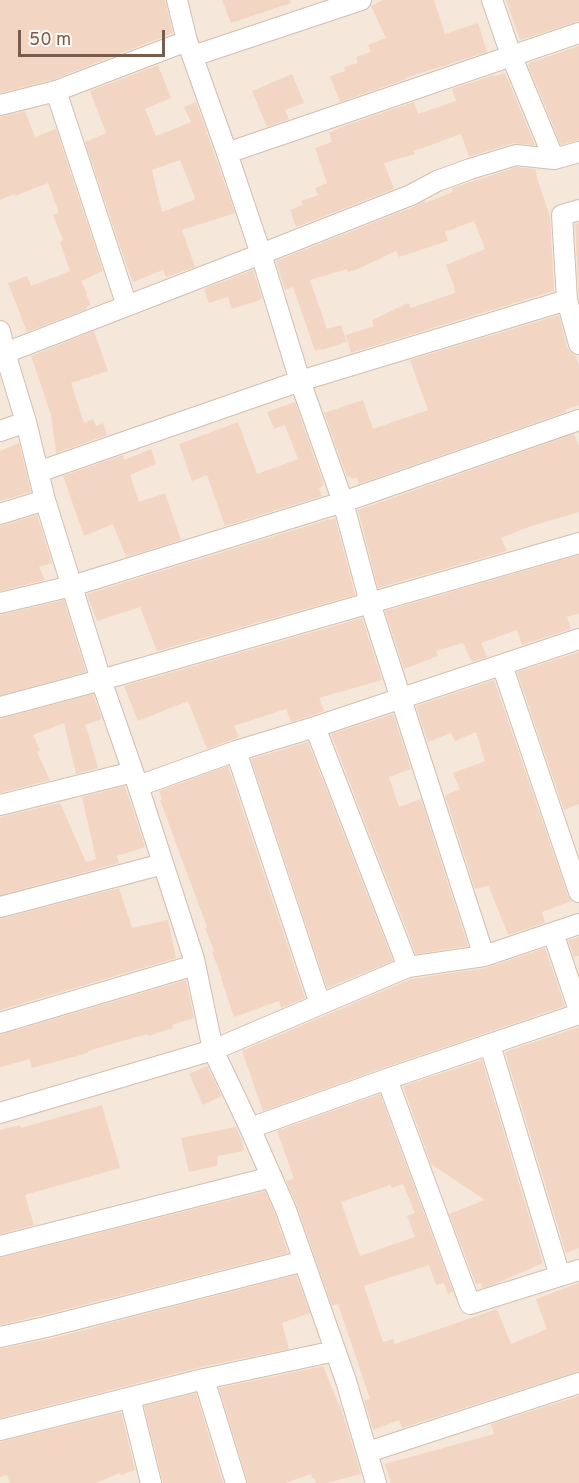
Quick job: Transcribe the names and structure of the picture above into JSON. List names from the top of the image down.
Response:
{
  "scale_bar": "50 m"
}
